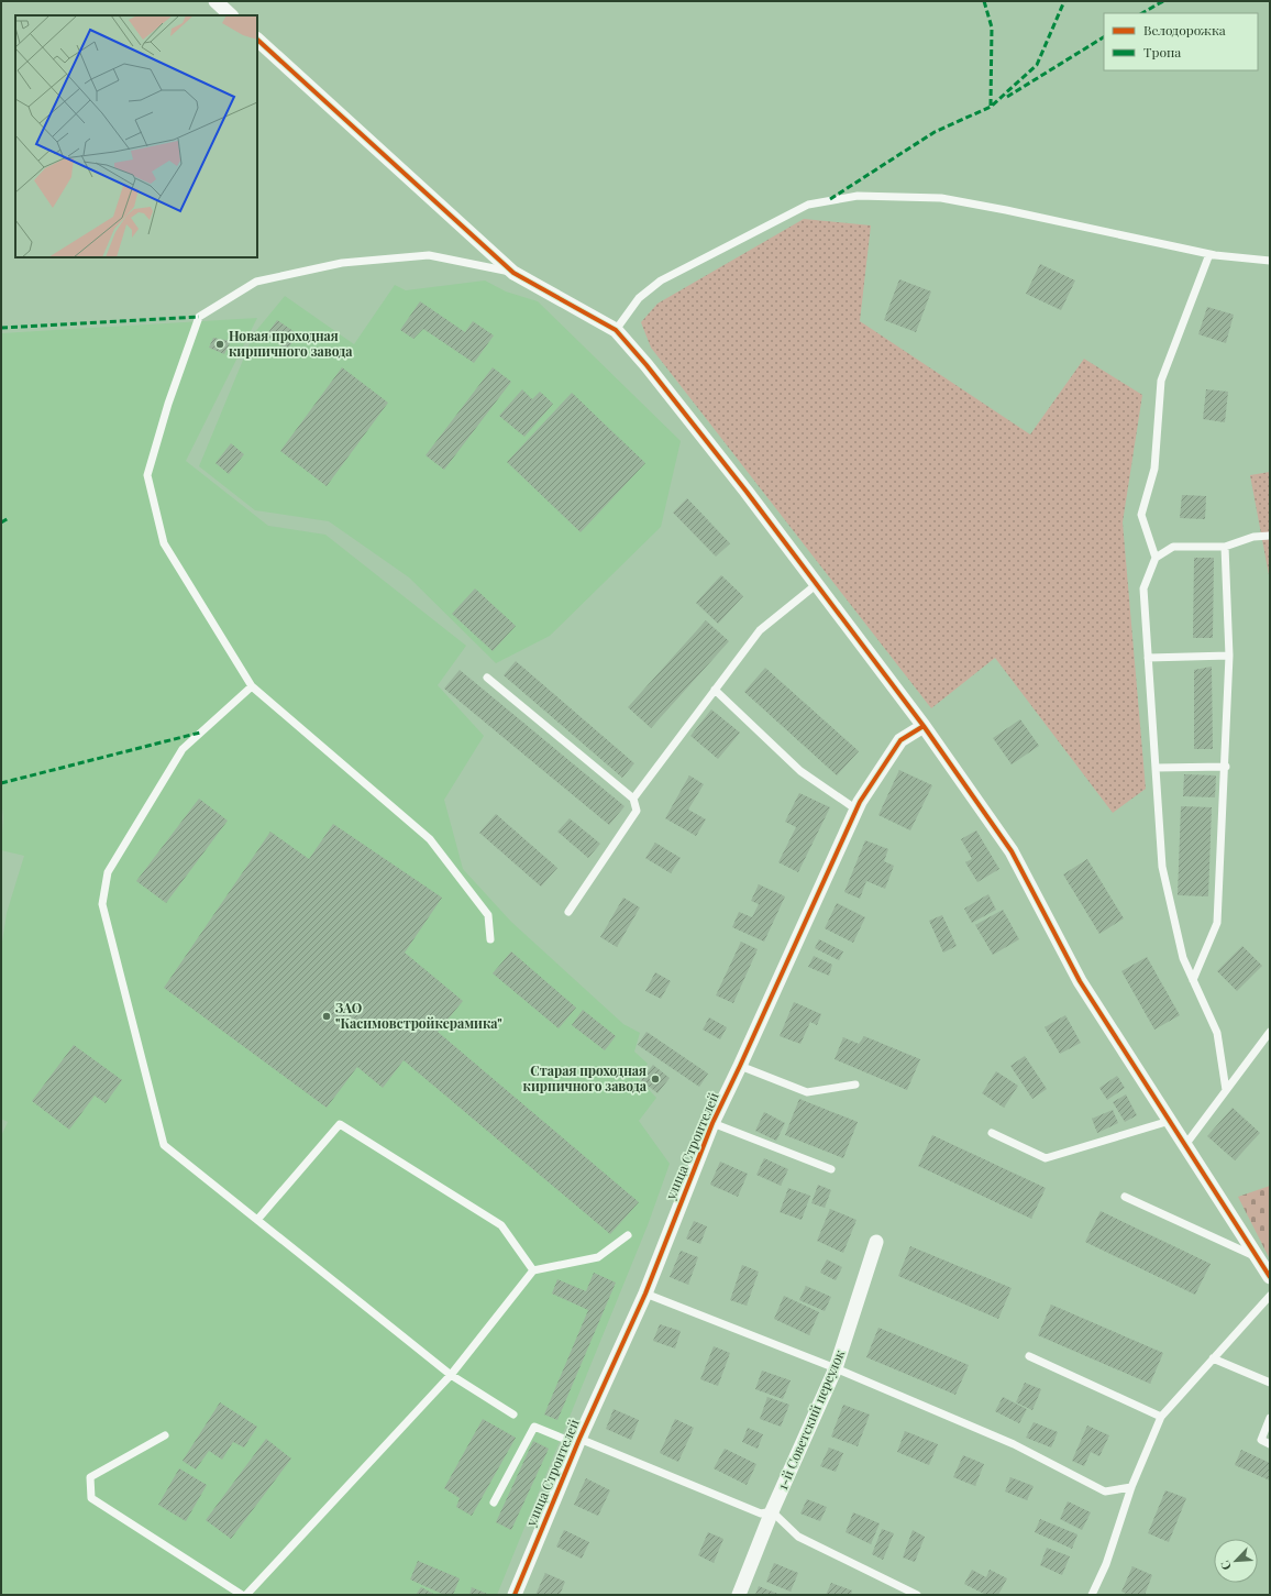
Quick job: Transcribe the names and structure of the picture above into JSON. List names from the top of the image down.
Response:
{
  "streets": {
    "street": ["улица Строителей", "1-й Советский переулок"]
  },
  "places": ["Новая проходная кирпичного завода", "ЗАО \"Касимовстройкерамика\"", "Старая проходная кирпичного завода"],
  "legend": ["Велодорожка", "Тропа"],
  "north": "bottom left"
}
